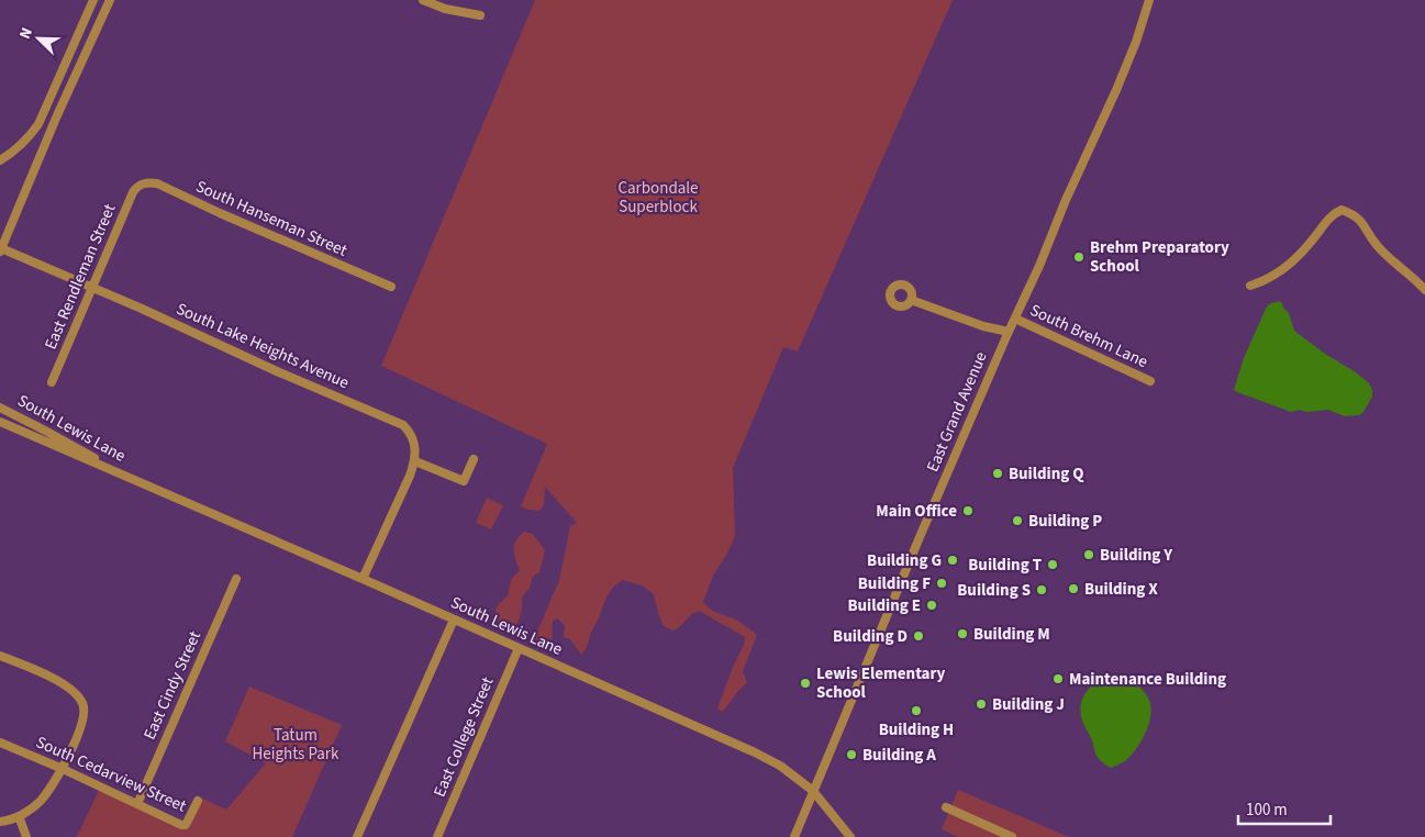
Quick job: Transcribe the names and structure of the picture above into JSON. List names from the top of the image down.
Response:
{
  "streets": {
    "street": [
      "South Hanseman Street",
      "East Rendleman Street",
      "South Brehm Lane",
      "South Lake Heights Avenue",
      "East Grand Avenue",
      "South Lewis Lane",
      "East Cindy Street",
      "East College Street",
      "South Cedarview Street"
    ]
  },
  "crossings": [
    ["South Hanseman Street", "East Rendleman Street"],
    ["East Rendleman Street", "South Lake Heights Avenue"],
    ["South Brehm Lane", "East Grand Avenue"],
    ["East Grand Avenue", "South Lewis Lane"],
    ["South Lewis Lane", "East College Street"],
    ["East Cindy Street", "South Cedarview Street"]
  ],
  "parks": ["Carbondale Superblock", "Tatum Heights Park"],
  "places": [
    "Brehm Preparatory School",
    "Building Q",
    "Main Office",
    "Building P",
    "Building Y",
    "Building G",
    "Building T",
    "Building F",
    "Building X",
    "Building S",
    "Building E",
    "Building M",
    "Building D",
    "Maintenance Building",
    "Lewis Elementary School",
    "Building J",
    "Building H",
    "Building A"
  ],
  "scale_bar": "100 m",
  "north": "top left"
}
